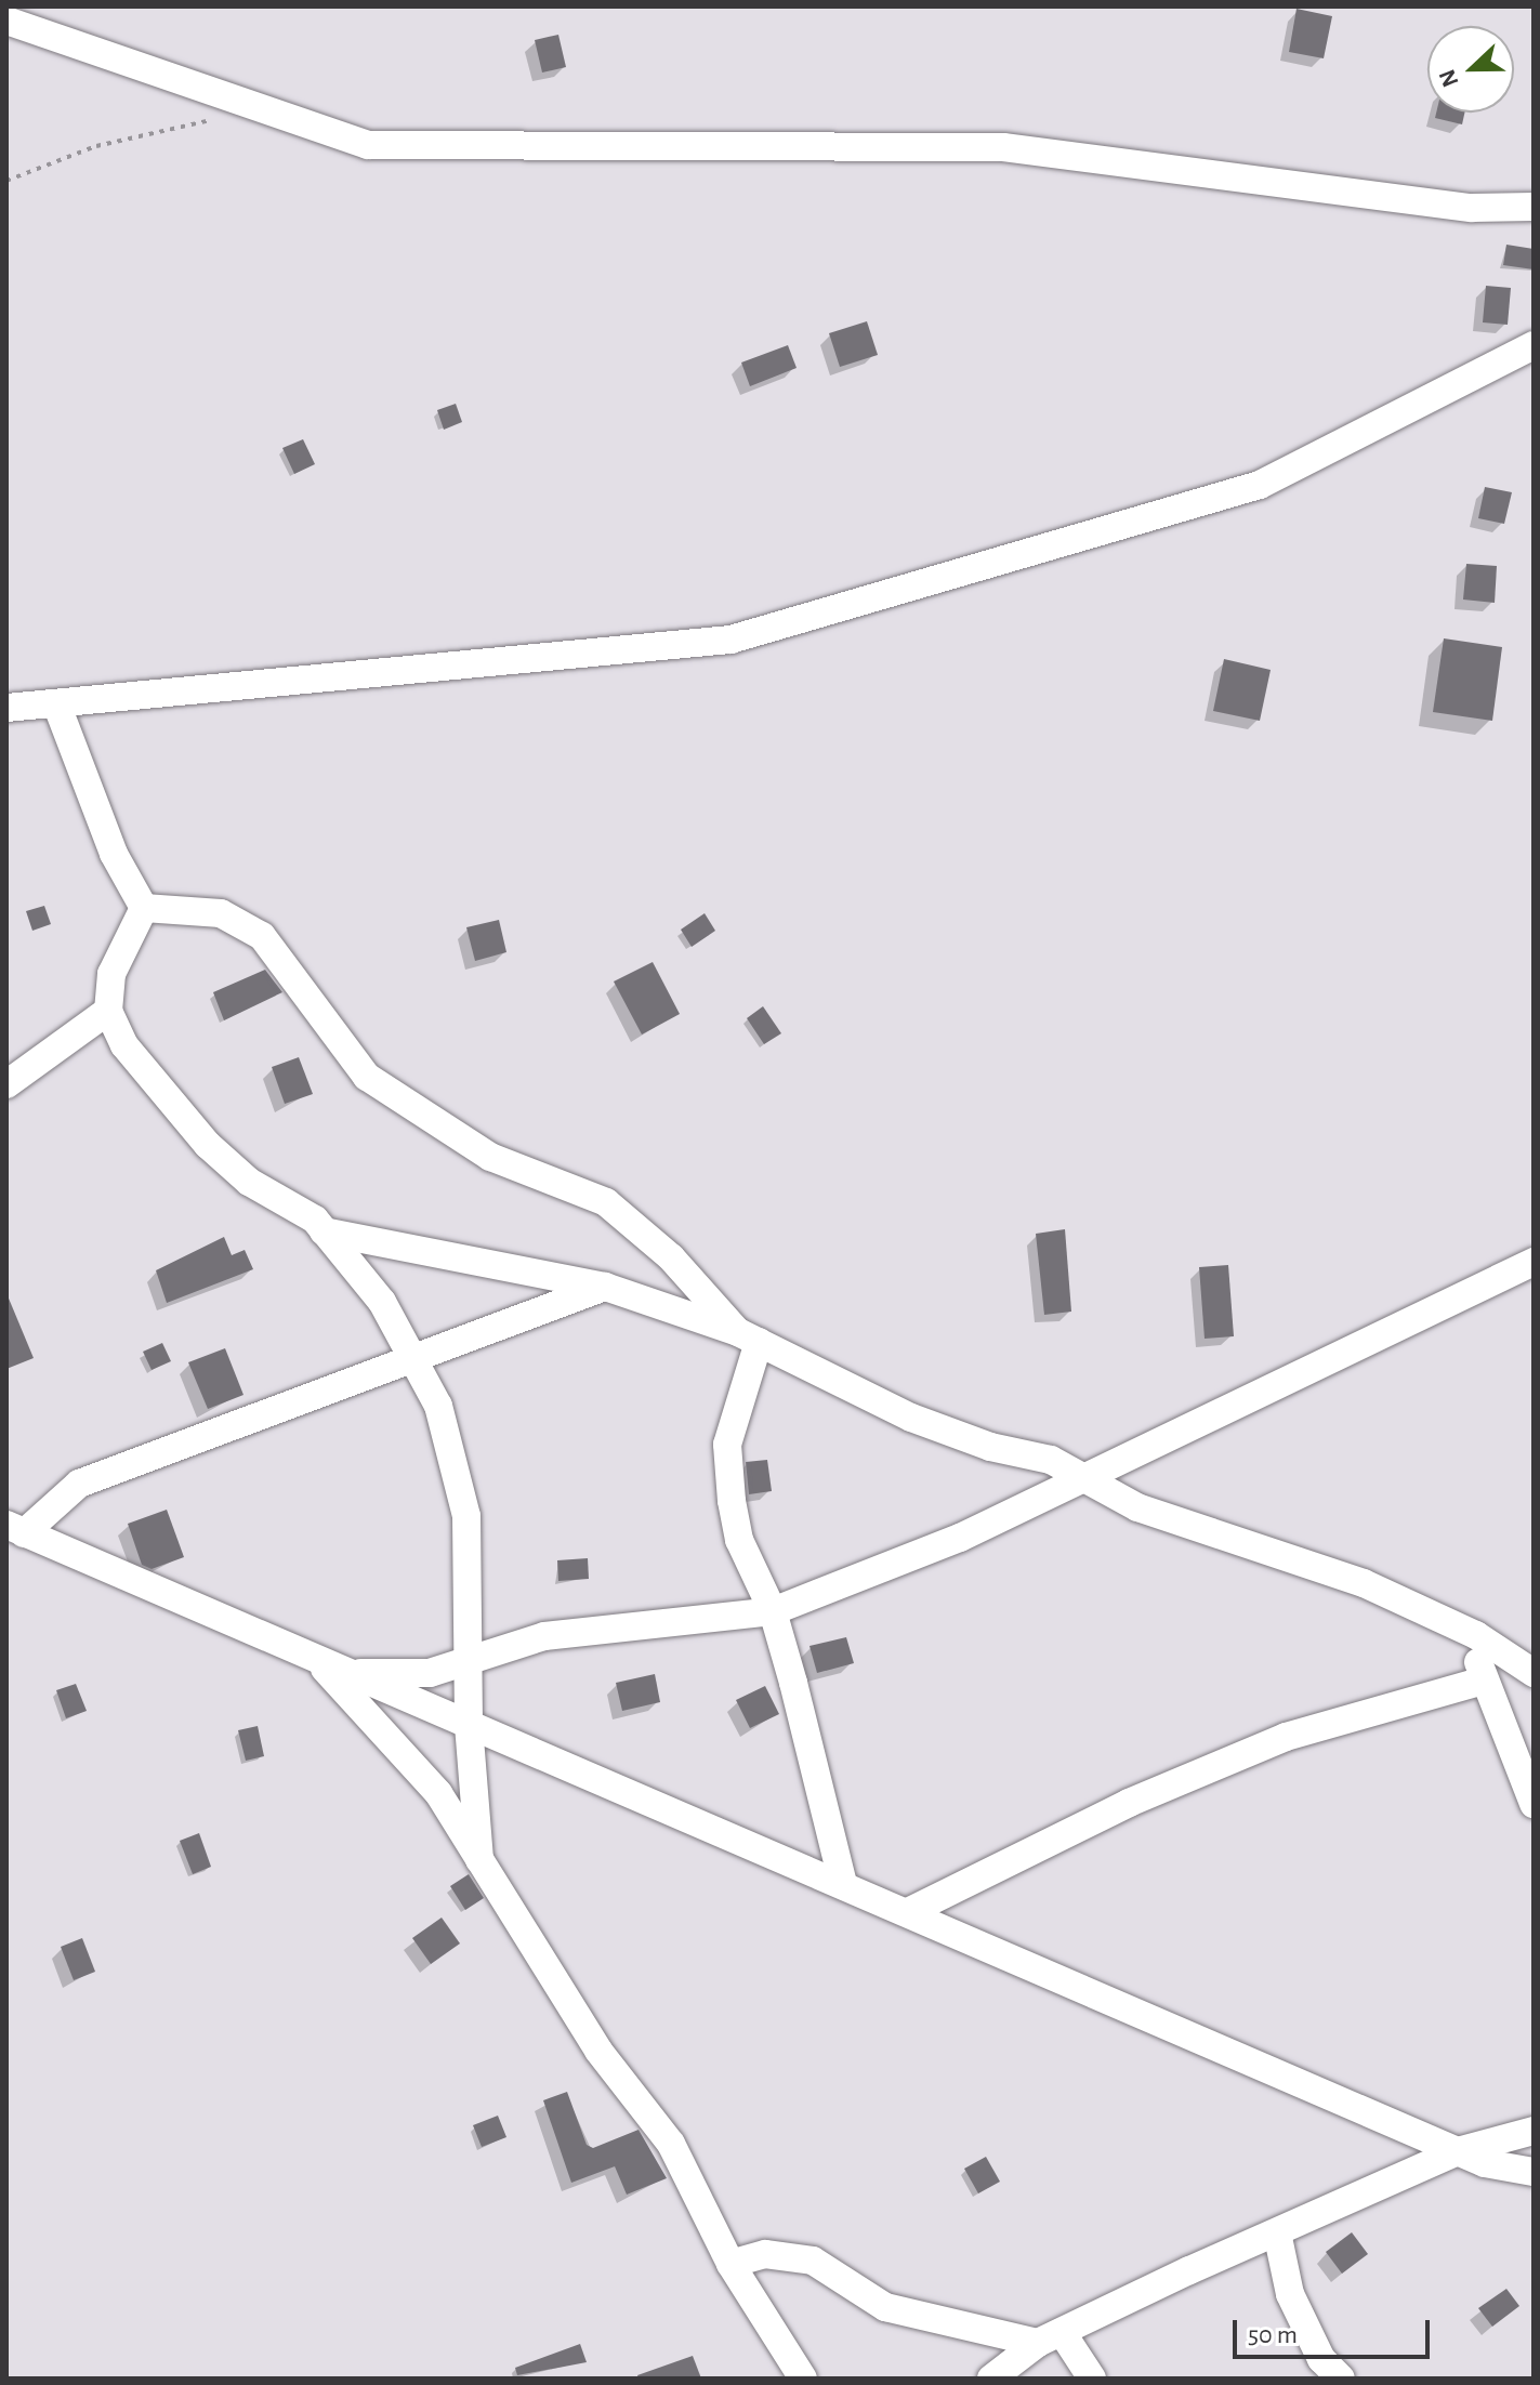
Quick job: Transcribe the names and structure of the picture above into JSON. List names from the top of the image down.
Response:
{
  "scale_bar": "50 m",
  "north": "left"
}
